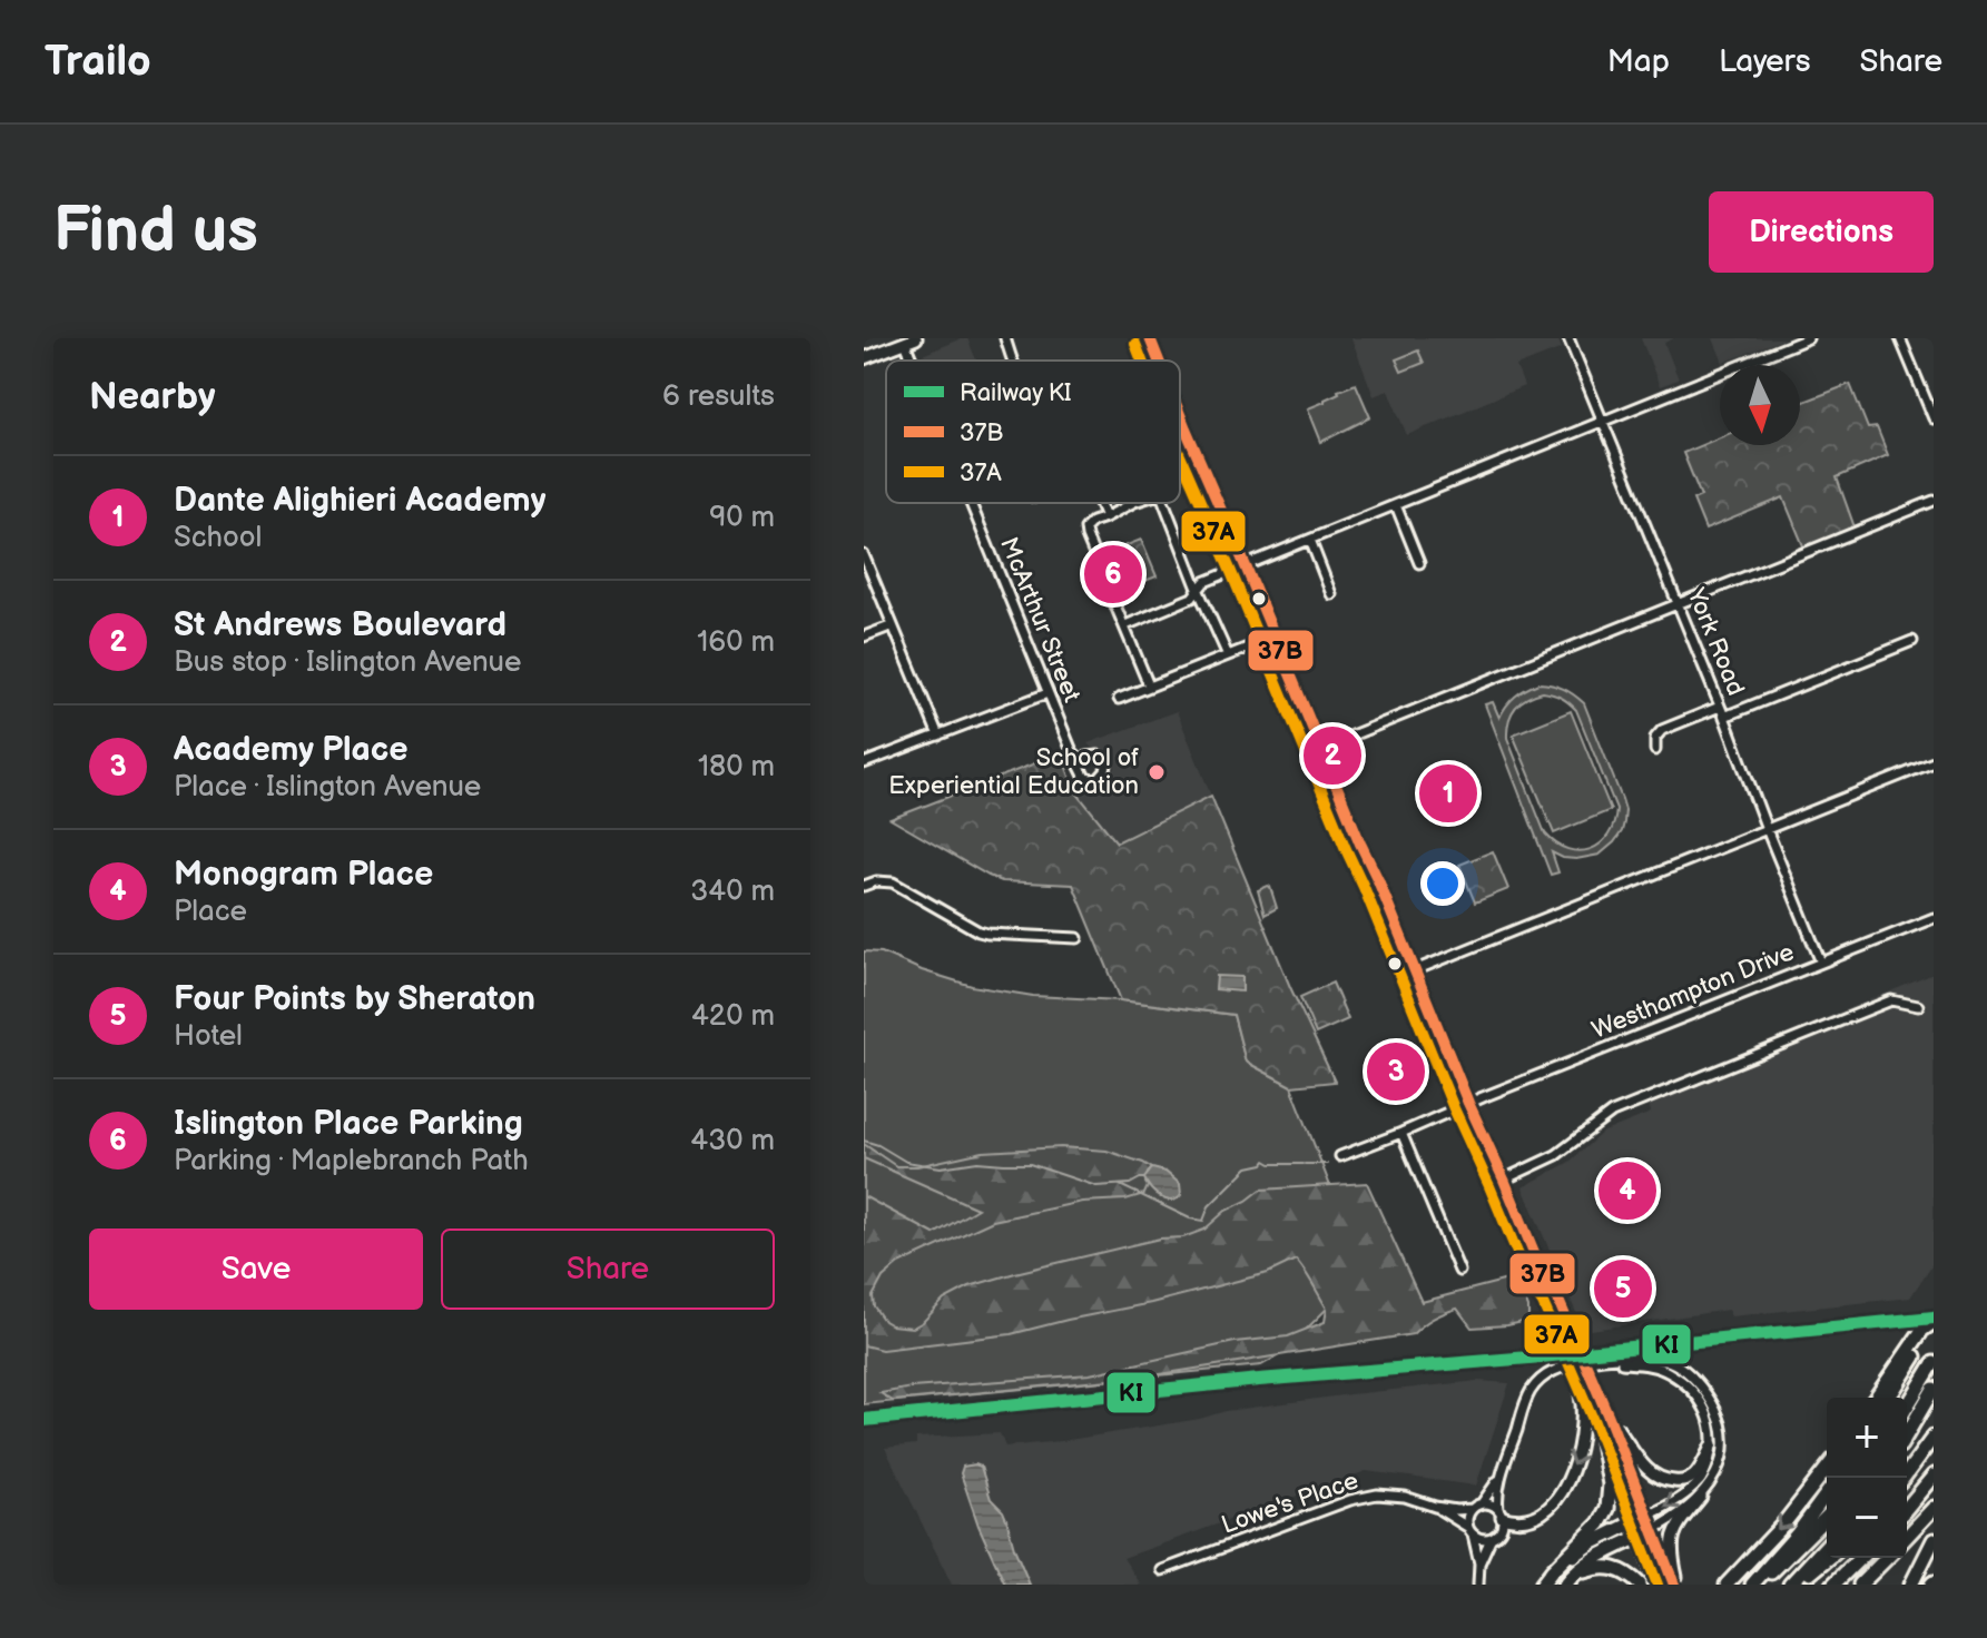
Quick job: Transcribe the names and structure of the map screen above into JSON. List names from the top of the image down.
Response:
{
  "streets": {
    "street": [
      "McArthur Street",
      "York Road",
      "Westhampton Drive",
      "Lowe's Place"
    ]
  },
  "crossings": [
    ["York Road", "Westhampton Drive"]
  ],
  "places": ["School of Experiential Education"],
  "lines": ["transit line 37B", "transit line 37A", "rail line KI"],
  "legend": ["Railway KI", "37B", "37A"],
  "north": "bottom",
  "page": {
    "header": "Trailo",
    "nav": ["Map", "Layers", "Share"],
    "buttons": [
      "Directions",
      ["Save", "Share"]
    ],
    "title": "Find us",
    "heading": ["Nearby", "6 results"],
    "list": [
      {
        "mark": "1",
        "name": "Dante Alighieri Academy",
        "note": "School",
        "value": "90 m"
      },
      {
        "mark": "2",
        "name": "St Andrews Boulevard",
        "note": "Bus stop · Islington Avenue",
        "value": "160 m"
      },
      {
        "mark": "3",
        "name": "Academy Place",
        "note": "Place · Islington Avenue",
        "value": "180 m"
      },
      {
        "mark": "4",
        "name": "Monogram Place",
        "note": "Place",
        "value": "340 m"
      },
      {
        "mark": "5",
        "name": "Four Points by Sheraton",
        "note": "Hotel",
        "value": "420 m"
      },
      {
        "mark": "6",
        "name": "Islington Place Parking",
        "note": "Parking · Maplebranch Path",
        "value": "430 m"
      }
    ],
    "pins": [
      "6",
      "2",
      "1",
      "3",
      "4",
      "5"
    ],
    "map_buttons": ["+", "−"]
  }
}
